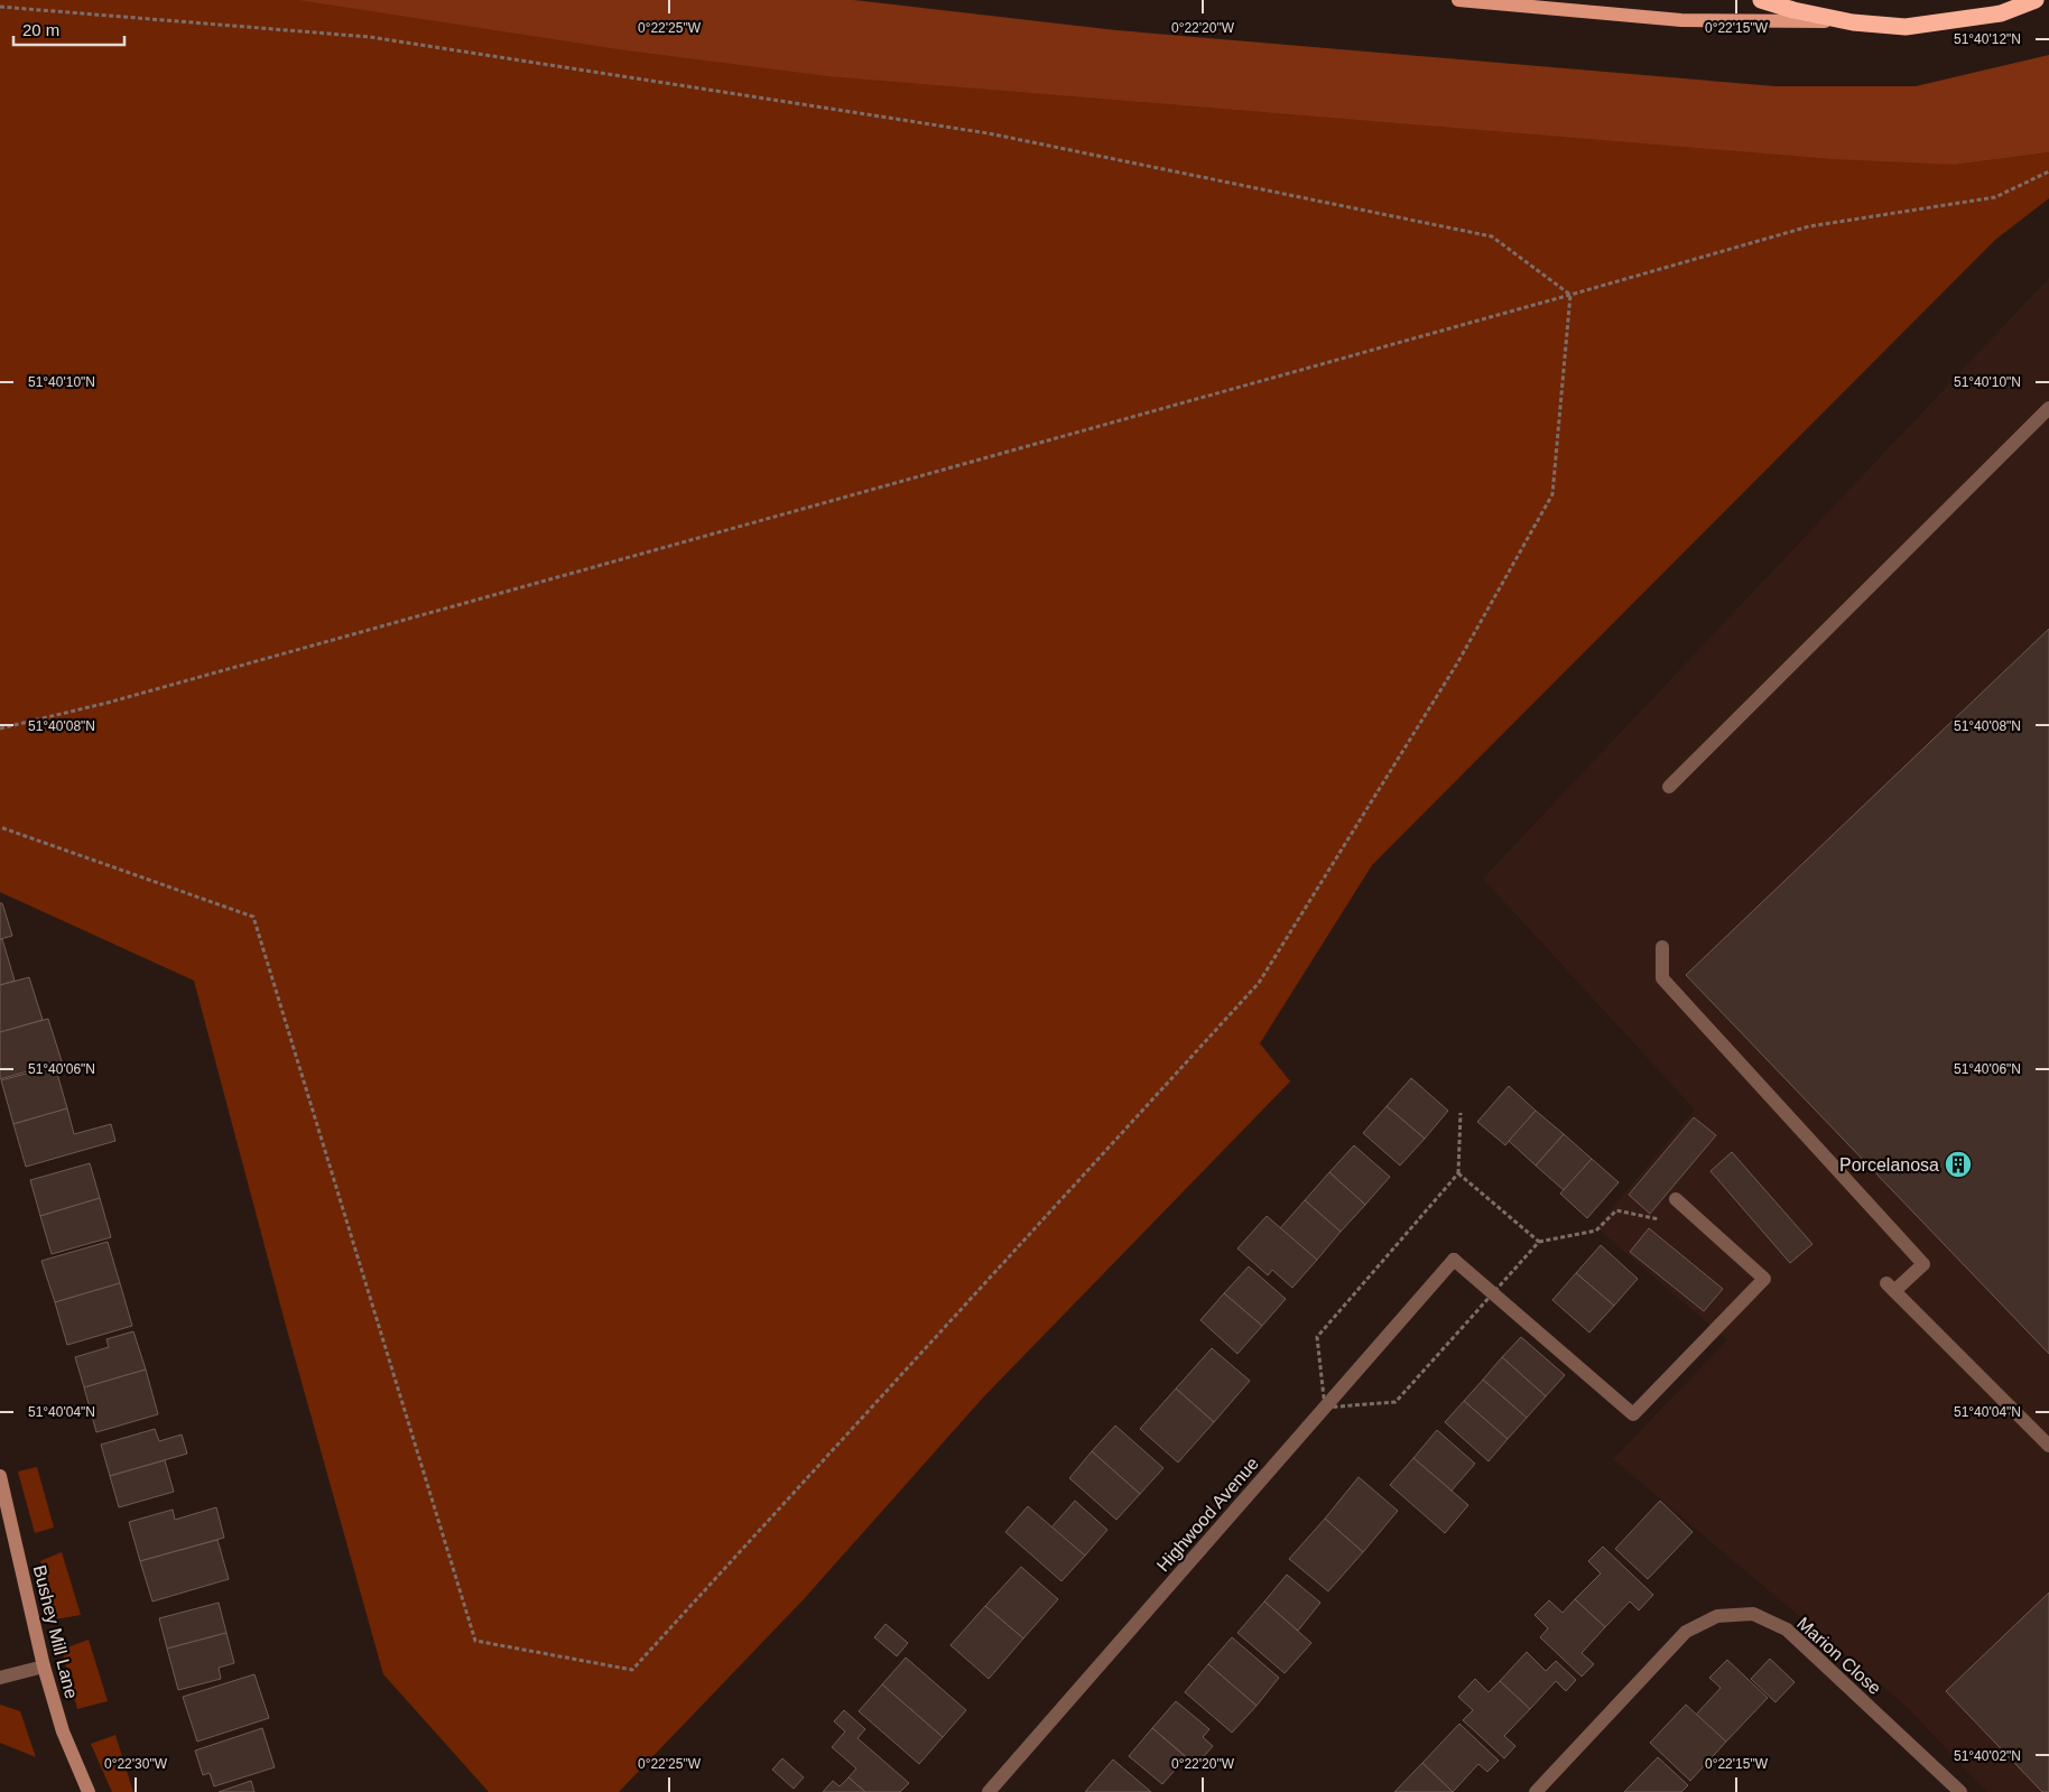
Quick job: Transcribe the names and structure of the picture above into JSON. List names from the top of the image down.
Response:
{
  "streets": {
    "street": ["Highwood Avenue", "Bushey Mill Lane", "Marion Close"]
  },
  "places": {
    "building": ["Porcelanosa"]
  },
  "scale_bar": "20 m",
  "coordinates": [
    "0°22'25\"W",
    "0°22'20\"W",
    "0°22'15\"W",
    "51°40'12\"N",
    "51°40'10\"N",
    "51°40'08\"N",
    "51°40'06\"N",
    "51°40'04\"N",
    "51°40'02\"N",
    "0°22'30\"W"
  ]
}
